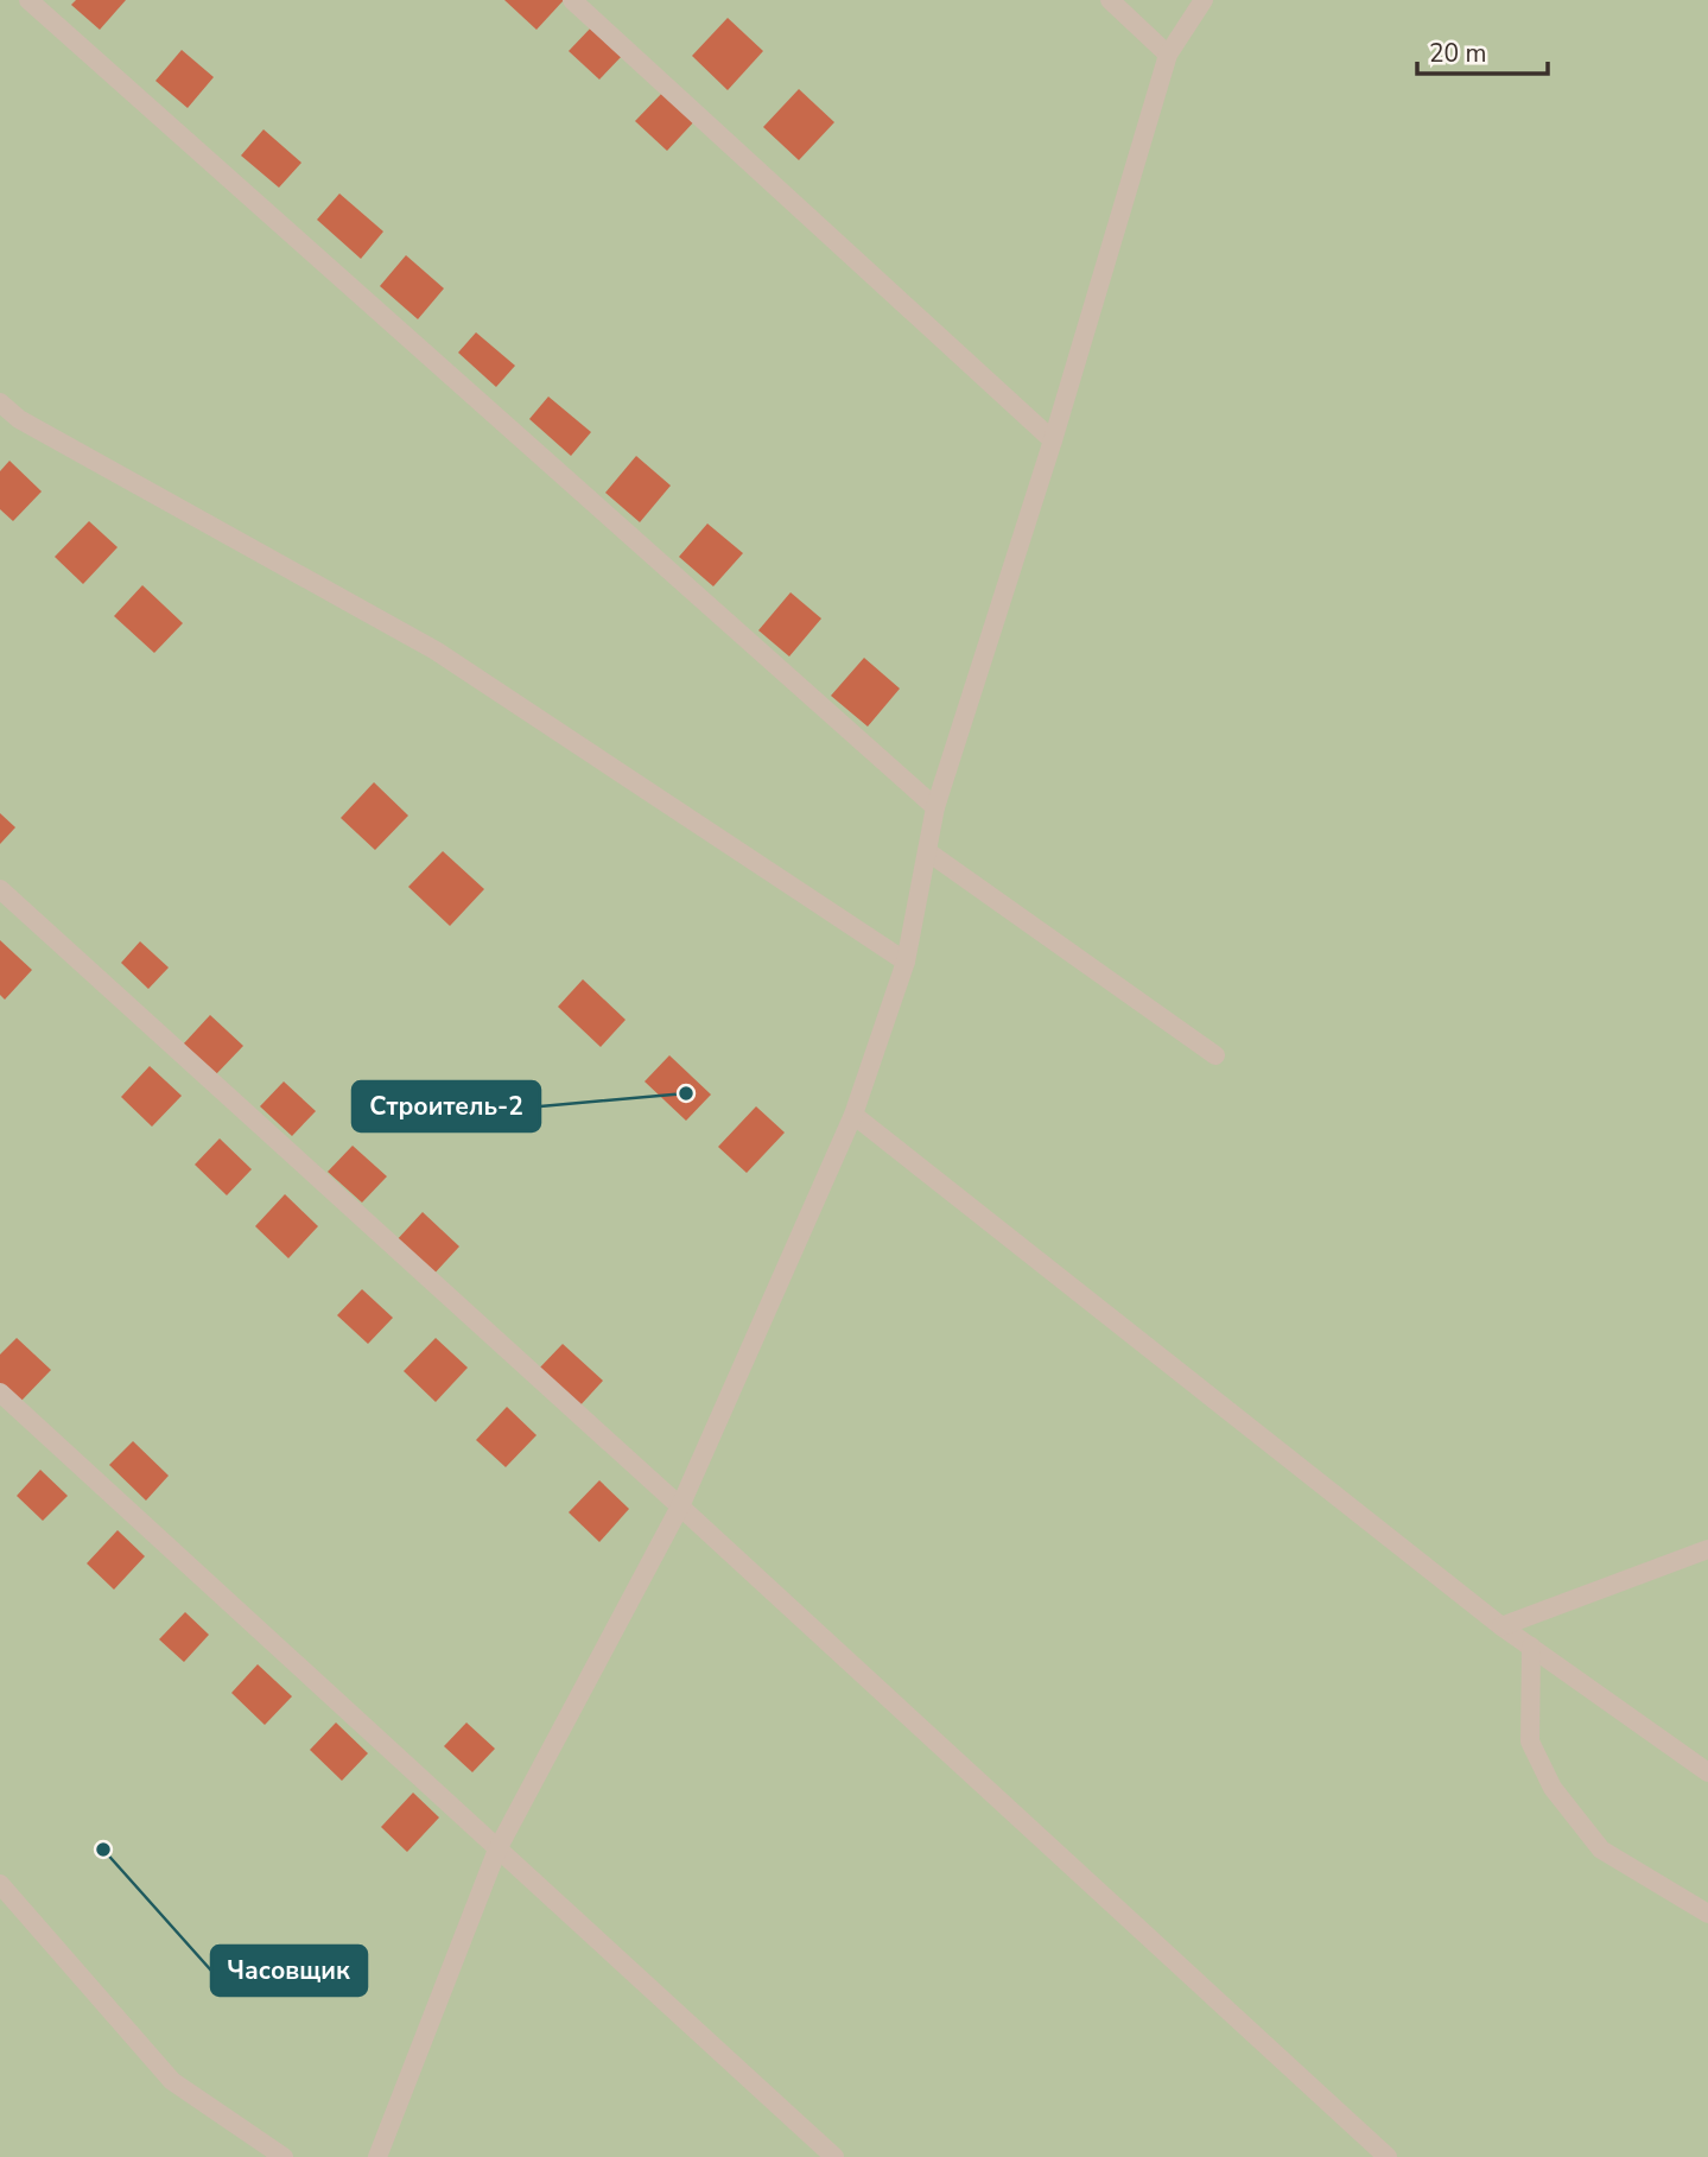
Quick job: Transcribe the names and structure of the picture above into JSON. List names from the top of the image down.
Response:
{
  "places": ["Строитель-2", "Часовщик"],
  "scale_bar": "20 m"
}
